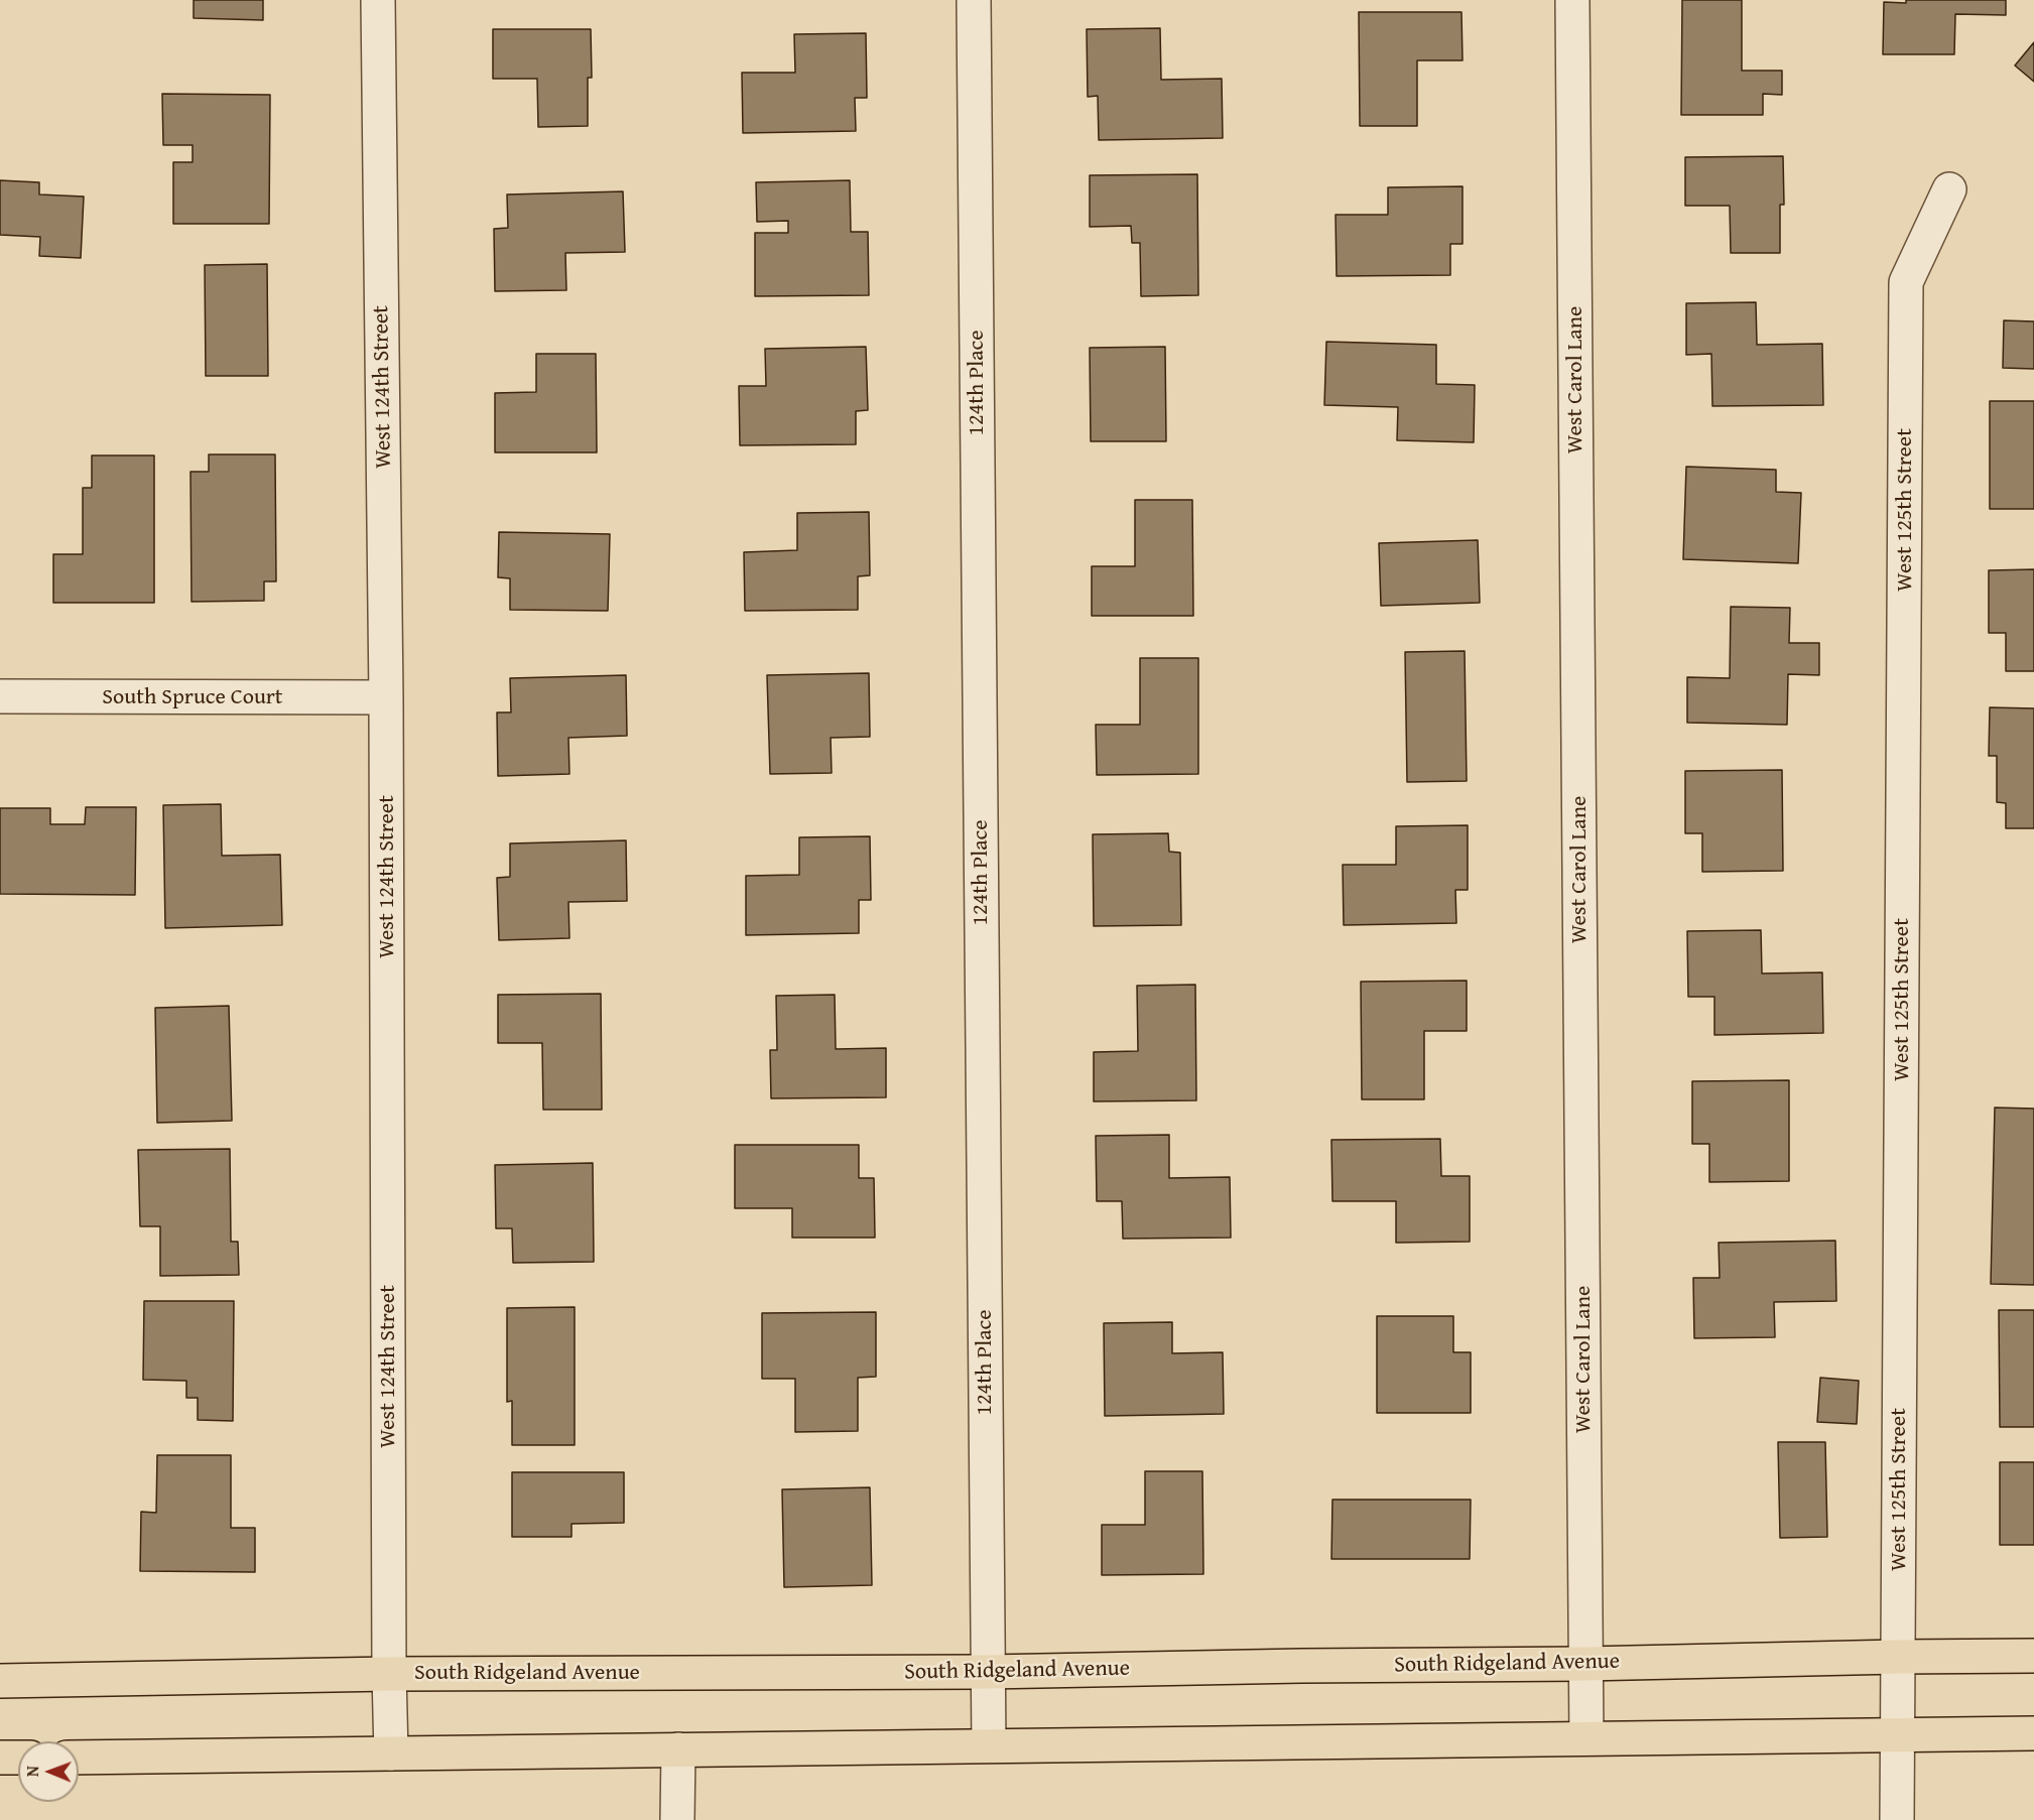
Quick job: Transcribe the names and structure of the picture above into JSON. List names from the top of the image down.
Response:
{
  "streets": {
    "main road": ["South Ridgeland Avenue"],
    "street": [
      "West Carol Lane",
      "124th Place",
      "West 124th Street",
      "West 125th Street",
      "South Spruce Court"
    ]
  },
  "crossings": [
    ["West Carol Lane", "South Ridgeland Avenue"],
    ["124th Place", "South Ridgeland Avenue"],
    ["West 124th Street", "South Spruce Court"],
    ["West 124th Street", "South Ridgeland Avenue"],
    ["West 125th Street", "South Ridgeland Avenue"]
  ],
  "north": "left"
}
